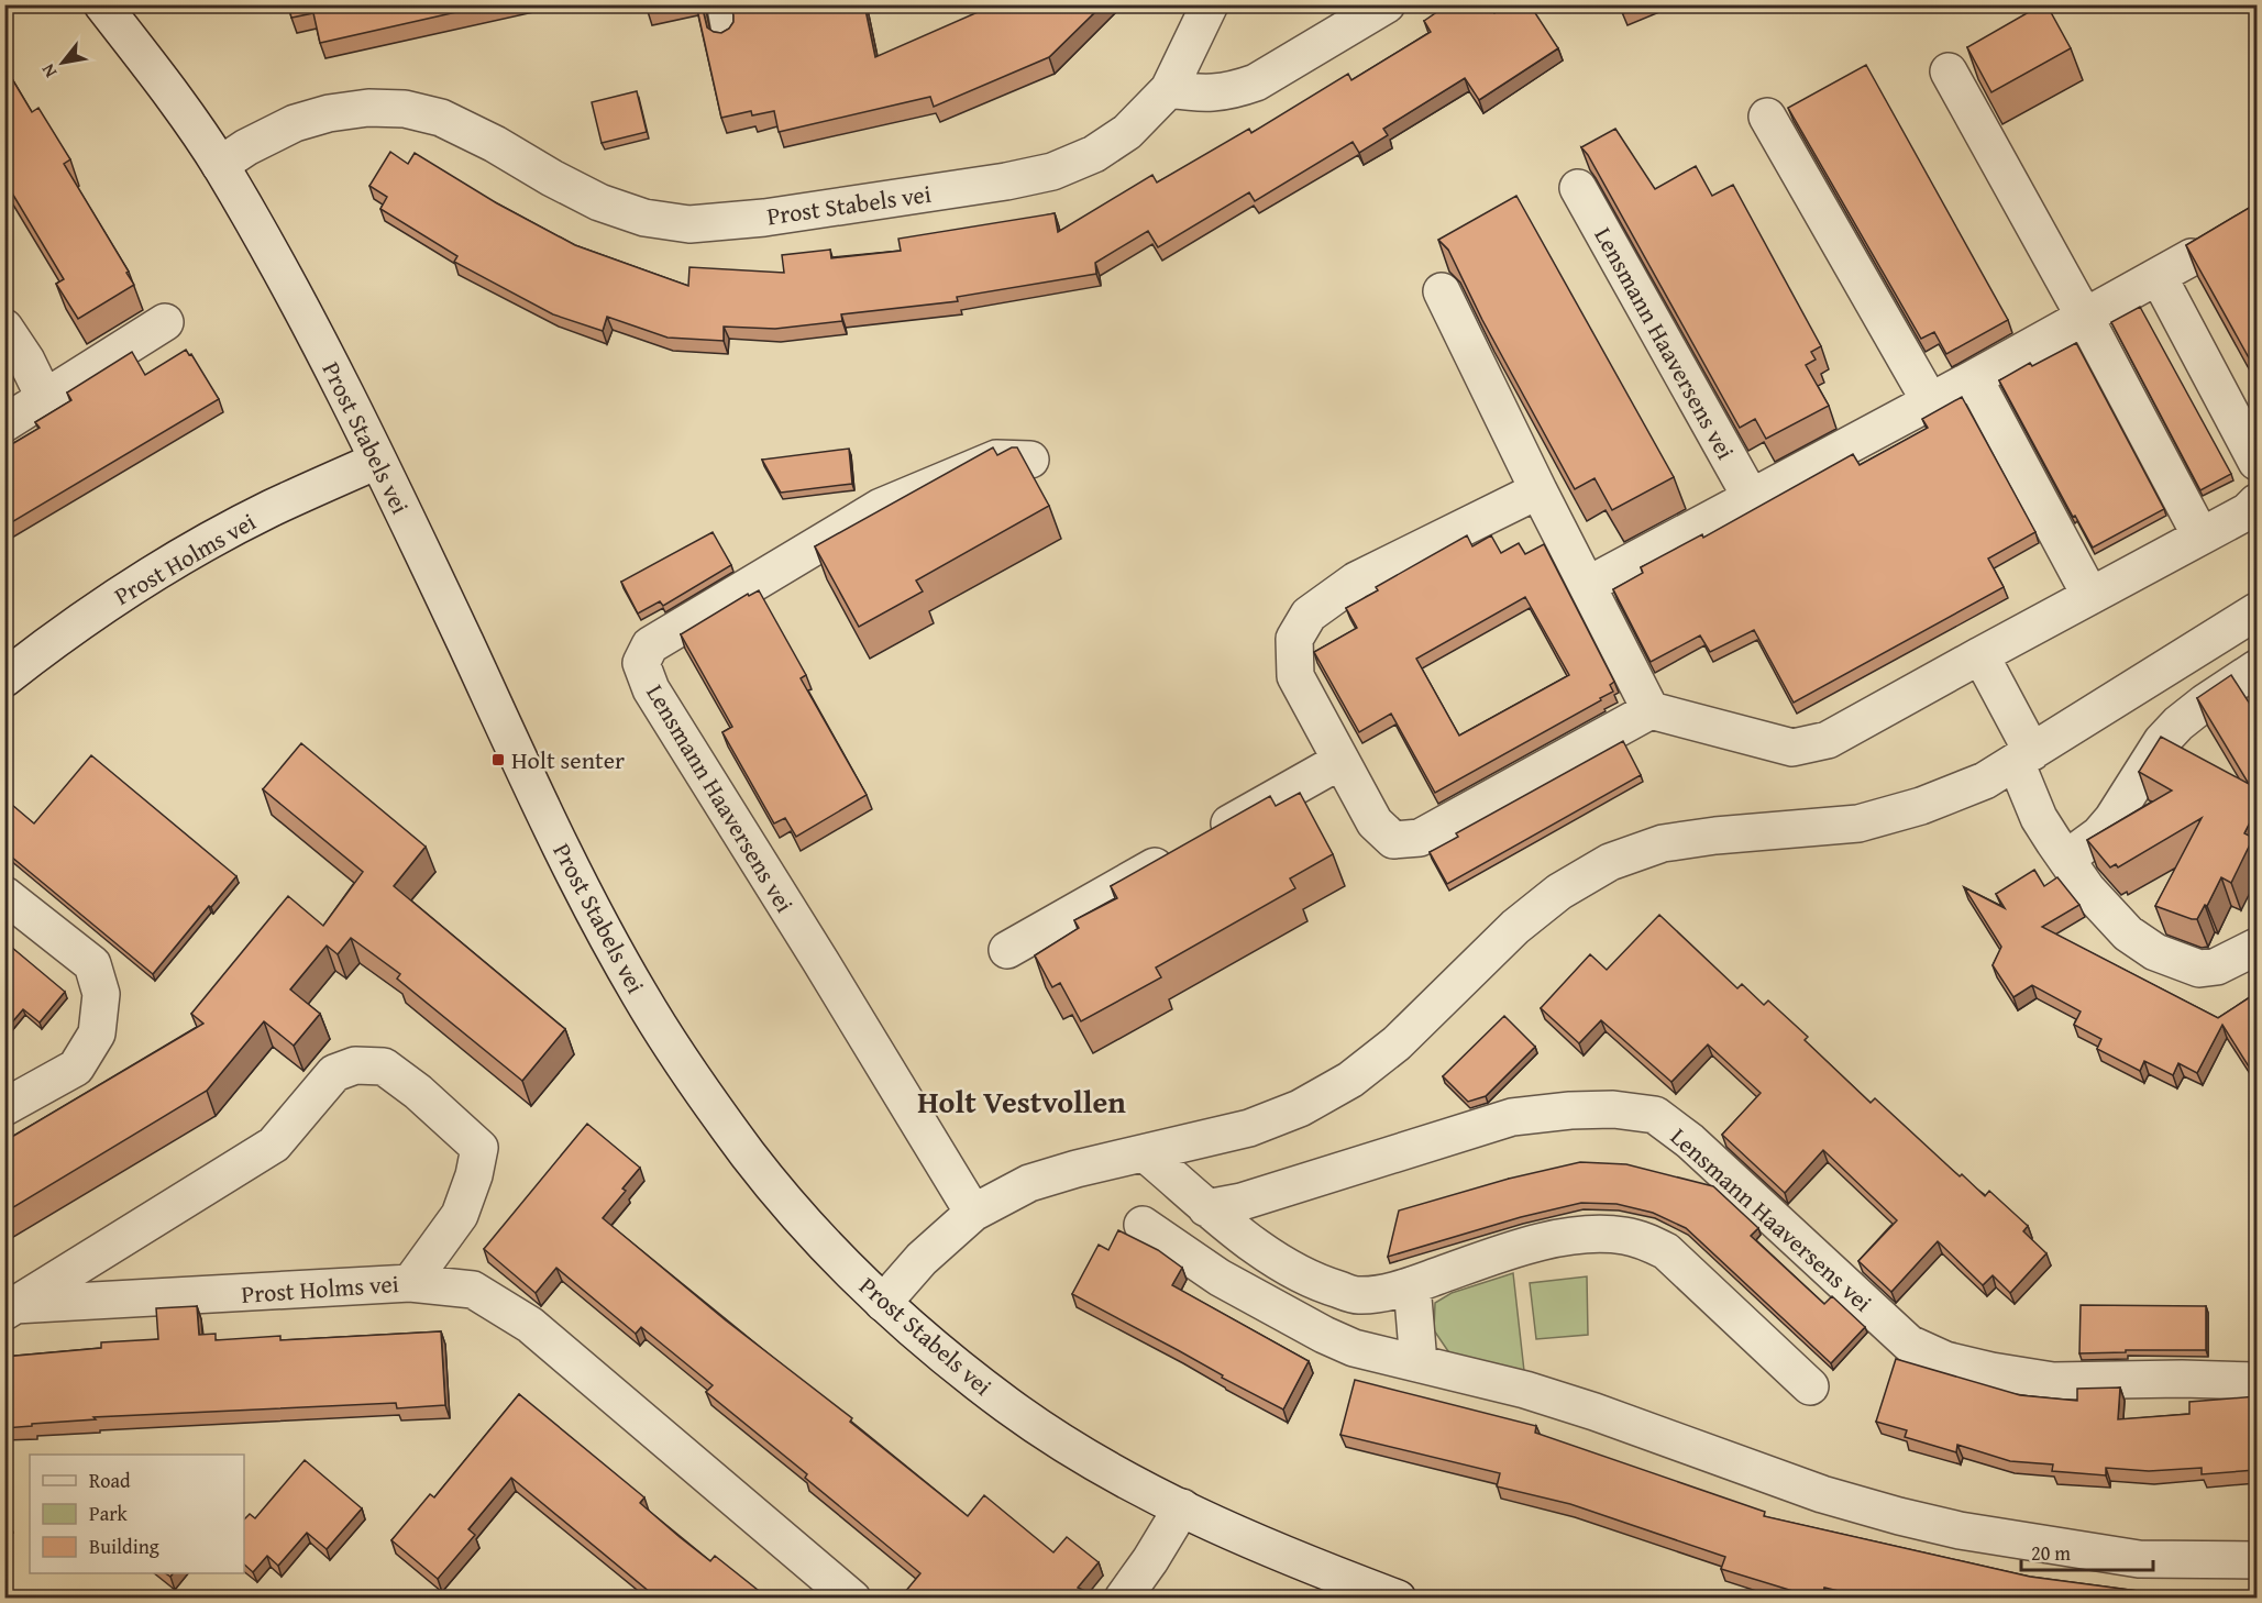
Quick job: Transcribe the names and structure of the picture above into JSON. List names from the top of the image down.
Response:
{
  "streets": {
    "street": ["Prost Stabels vei", "Lensmann Haaversens vei", "Prost Holms vei"]
  },
  "crossings": [
    ["Prost Stabels vei", "Prost Holms vei"]
  ],
  "districts": ["Holt Vestvollen"],
  "places": {
    "transit": ["Holt senter"]
  },
  "legend": ["Road", "Park", "Building"],
  "scale_bar": "20 m",
  "north": "bottom left"
}
